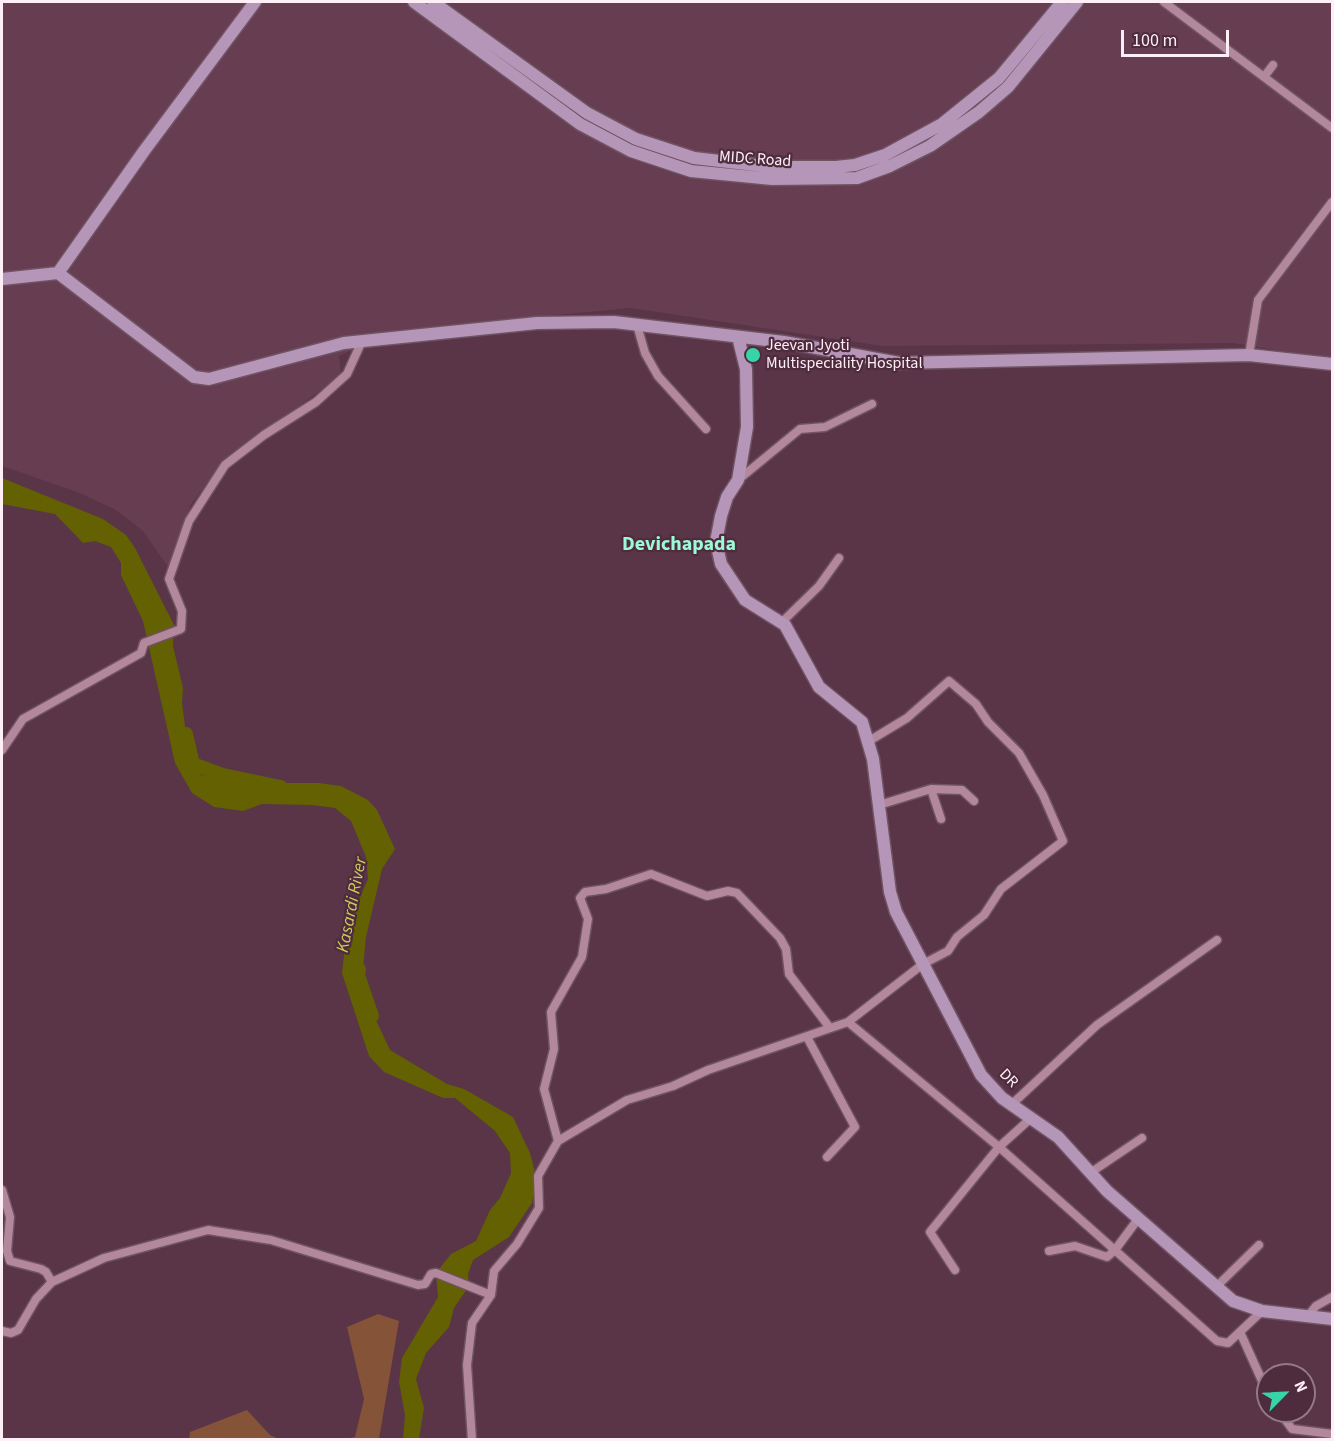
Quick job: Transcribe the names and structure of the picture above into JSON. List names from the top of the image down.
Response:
{
  "streets": {
    "main road": ["MIDC Road", "DR"]
  },
  "districts": ["Devichapada"],
  "water": ["Kasardi River"],
  "places": ["Jeevan Jyoti Multispeciality Hospital"],
  "scale_bar": "100 m",
  "north": "top right"
}
